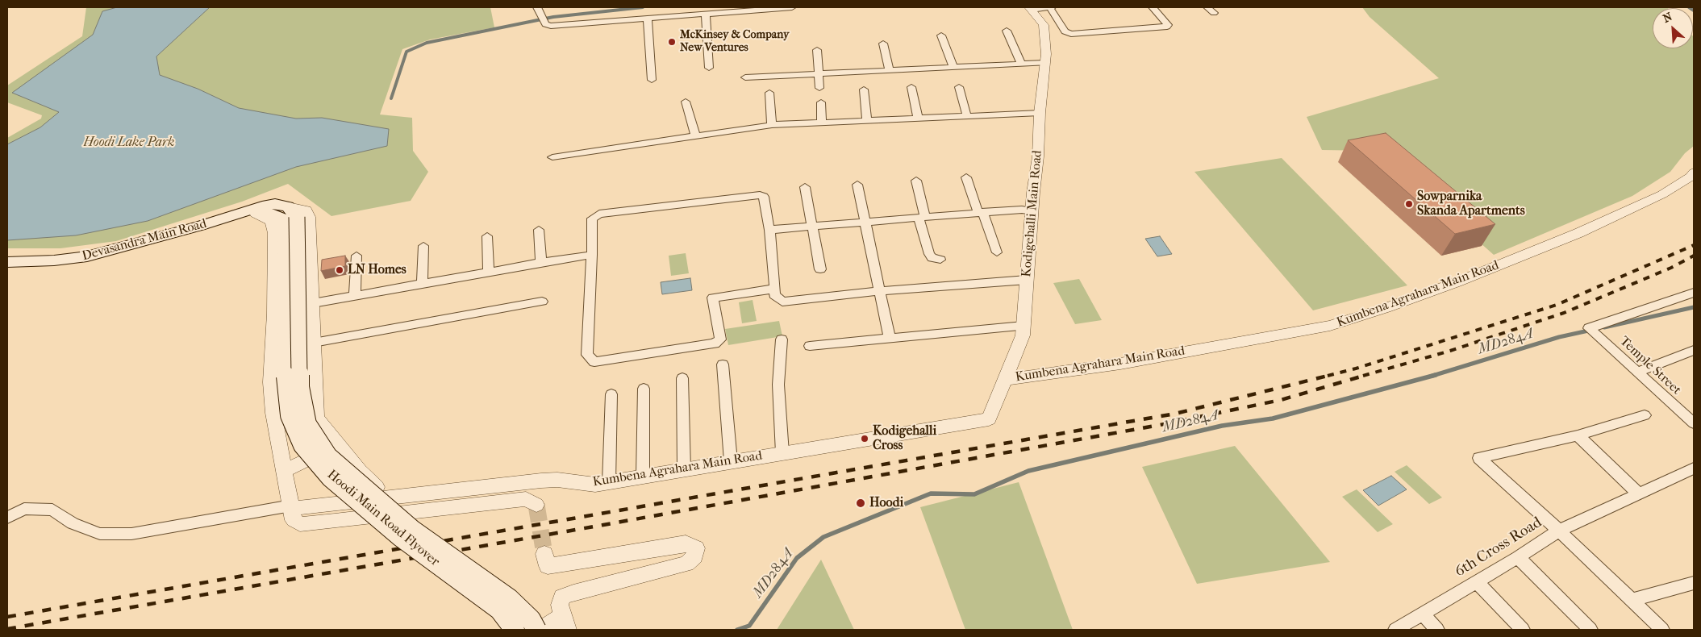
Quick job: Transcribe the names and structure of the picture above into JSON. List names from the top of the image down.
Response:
{
  "streets": {
    "main road": ["Devasandra Main Road", "Hoodi Main Road Flyover"],
    "street": [
      "Kodigehalli Main Road",
      "Kumbena Agrahara Main Road",
      "Temple Street",
      "6th Cross Road"
    ]
  },
  "crossings": [
    ["Kodigehalli Main Road", "Kumbena Agrahara Main Road"],
    ["Devasandra Main Road", "Hoodi Main Road Flyover"]
  ],
  "water": ["MD284A"],
  "parks": ["Hoodi Lake Park"],
  "places": [
    "McKinsey & Company New Ventures",
    "Sowparnika Skanda Apartments",
    "LN Homes",
    "Kodigehalli Cross",
    "Hoodi"
  ],
  "north": "top left"
}
